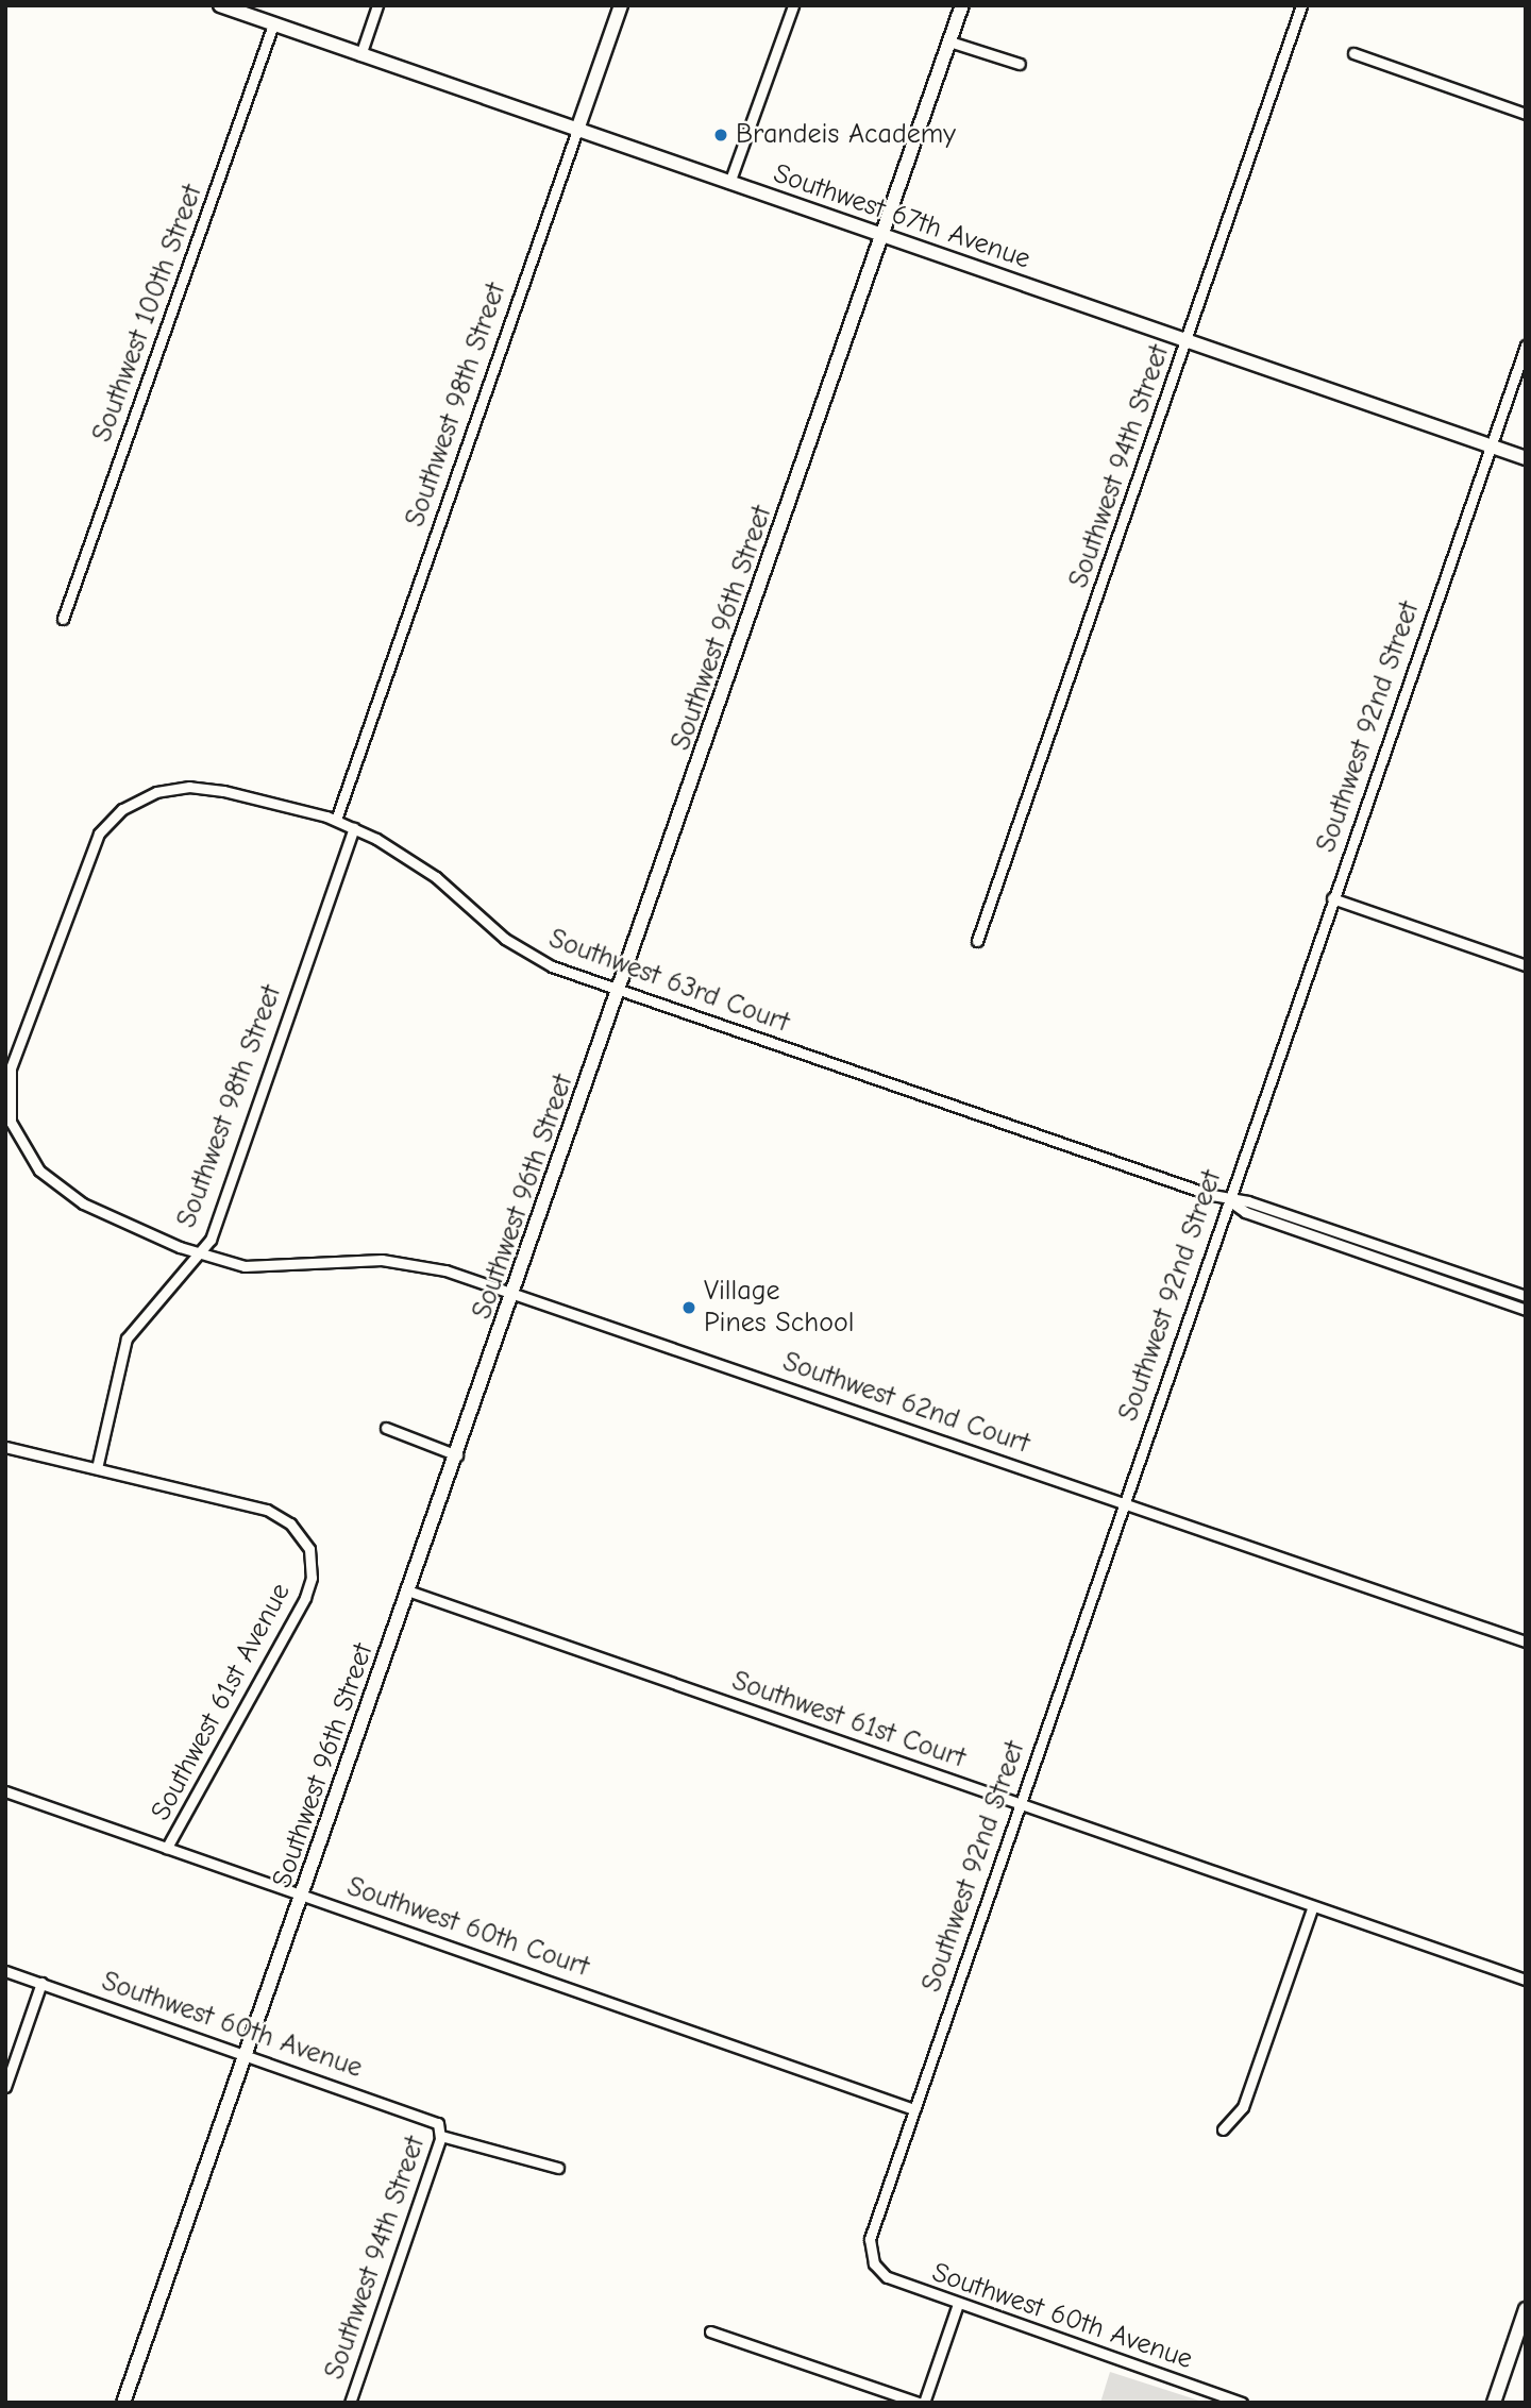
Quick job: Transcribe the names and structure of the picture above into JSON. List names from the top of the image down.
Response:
{
  "streets": {
    "street": [
      "Southwest 67th Avenue",
      "Southwest 100th Street",
      "Southwest 98th Street",
      "Southwest 94th Street",
      "Southwest 96th Street",
      "Southwest 92nd Street",
      "Southwest 63rd Court",
      "Southwest 62nd Court",
      "Southwest 61st Avenue",
      "Southwest 61st Court",
      "Southwest 60th Court",
      "Southwest 60th Avenue"
    ]
  },
  "crossings": [
    ["Southwest 67th Avenue", "Southwest 100th Street"],
    ["Southwest 67th Avenue", "Southwest 98th Street"],
    ["Southwest 67th Avenue", "Southwest 94th Street"],
    ["Southwest 67th Avenue", "Southwest 96th Street"],
    ["Southwest 67th Avenue", "Southwest 92nd Street"],
    ["Southwest 98th Street", "Southwest 63rd Court"],
    ["Southwest 98th Street", "Southwest 62nd Court"],
    ["Southwest 98th Street", "Southwest 61st Avenue"],
    ["Southwest 94th Street", "Southwest 60th Avenue"],
    ["Southwest 96th Street", "Southwest 63rd Court"],
    ["Southwest 96th Street", "Southwest 62nd Court"],
    ["Southwest 96th Street", "Southwest 61st Court"],
    ["Southwest 96th Street", "Southwest 60th Court"],
    ["Southwest 96th Street", "Southwest 60th Avenue"],
    ["Southwest 92nd Street", "Southwest 63rd Court"],
    ["Southwest 92nd Street", "Southwest 62nd Court"],
    ["Southwest 92nd Street", "Southwest 61st Court"],
    ["Southwest 92nd Street", "Southwest 60th Court"],
    ["Southwest 92nd Street", "Southwest 60th Avenue"],
    ["Southwest 63rd Court", "Southwest 62nd Court"],
    ["Southwest 61st Avenue", "Southwest 60th Court"]
  ],
  "places": ["Brandeis Academy", "Village Pines School"]
}
